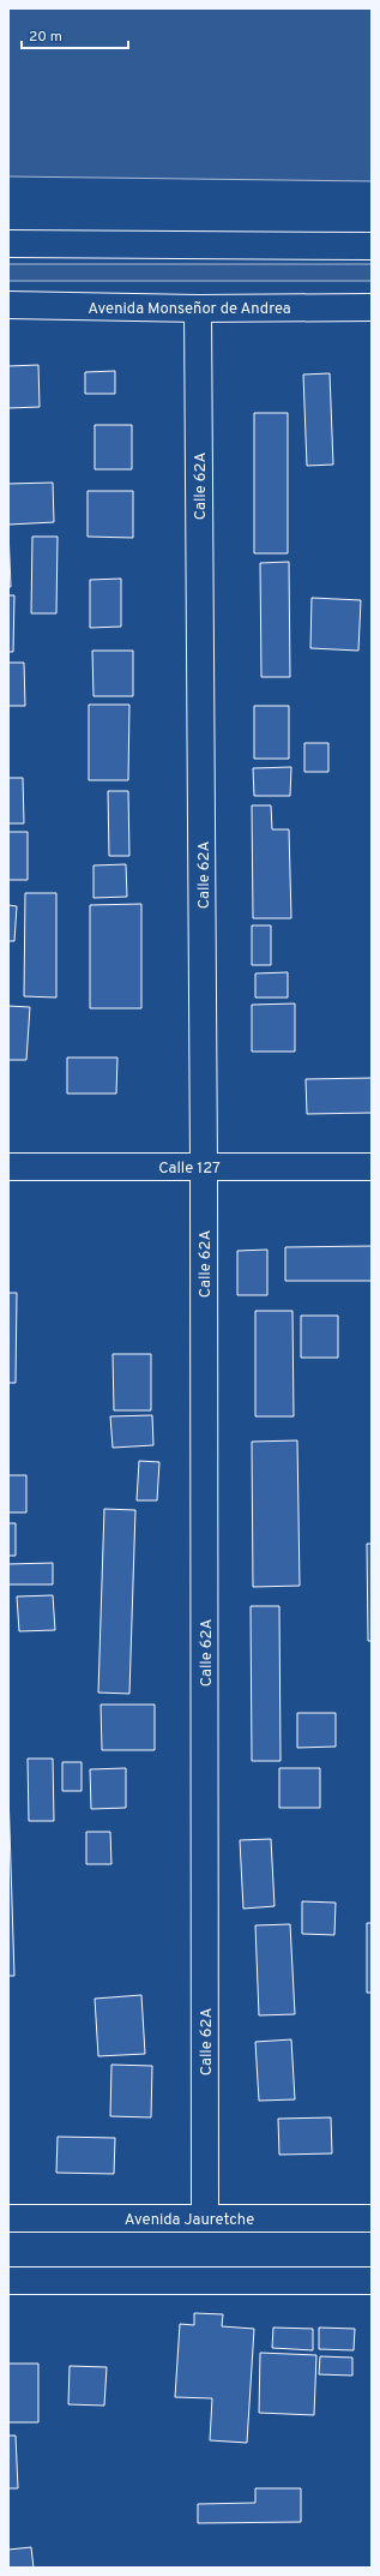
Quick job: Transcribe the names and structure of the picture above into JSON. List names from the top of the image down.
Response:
{
  "streets": {
    "street": [
      "Avenida Monseñor de Andrea",
      "Calle 62A",
      "Calle 127",
      "Avenida Jauretche"
    ]
  },
  "crossings": [
    ["Avenida Monseñor de Andrea", "Calle 62A"],
    ["Calle 62A", "Calle 127"],
    ["Calle 62A", "Avenida Jauretche"]
  ],
  "scale_bar": "20 m"
}
